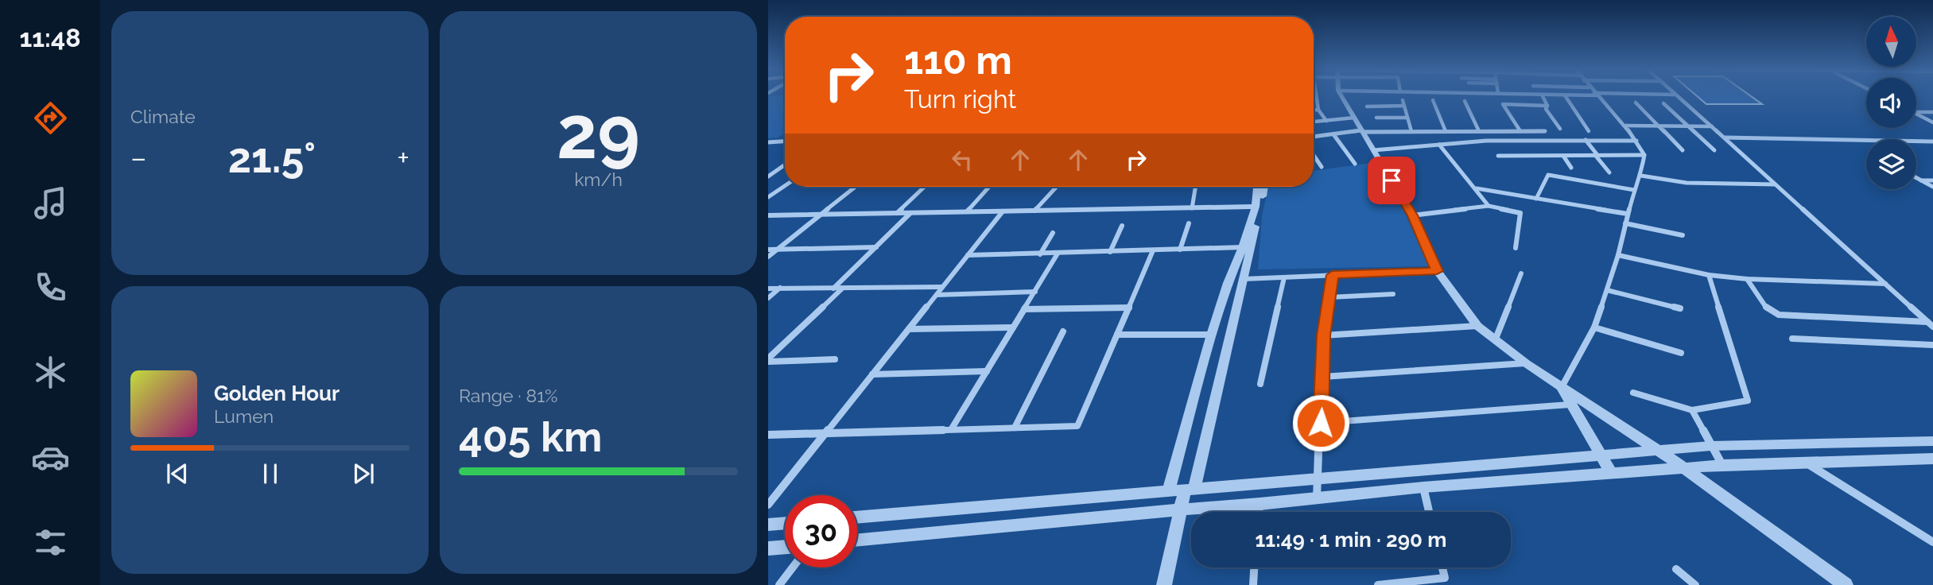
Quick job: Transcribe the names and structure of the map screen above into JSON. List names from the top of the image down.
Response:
{
  "north": "top",
  "page": {
    "tabs": "11:48",
    "tile": [
      "Climate",
      ["29", "km/h"],
      ["Range · 81%", "405 km"]
    ],
    "turn": ["110 m", "Turn right"],
    "heat": ["−", "21.5°", "+"],
    "song": ["Golden Hour", "Lumen"],
    "limit": "30",
    "trip": "11:49 · 1 min · 290 m"
  }
}
